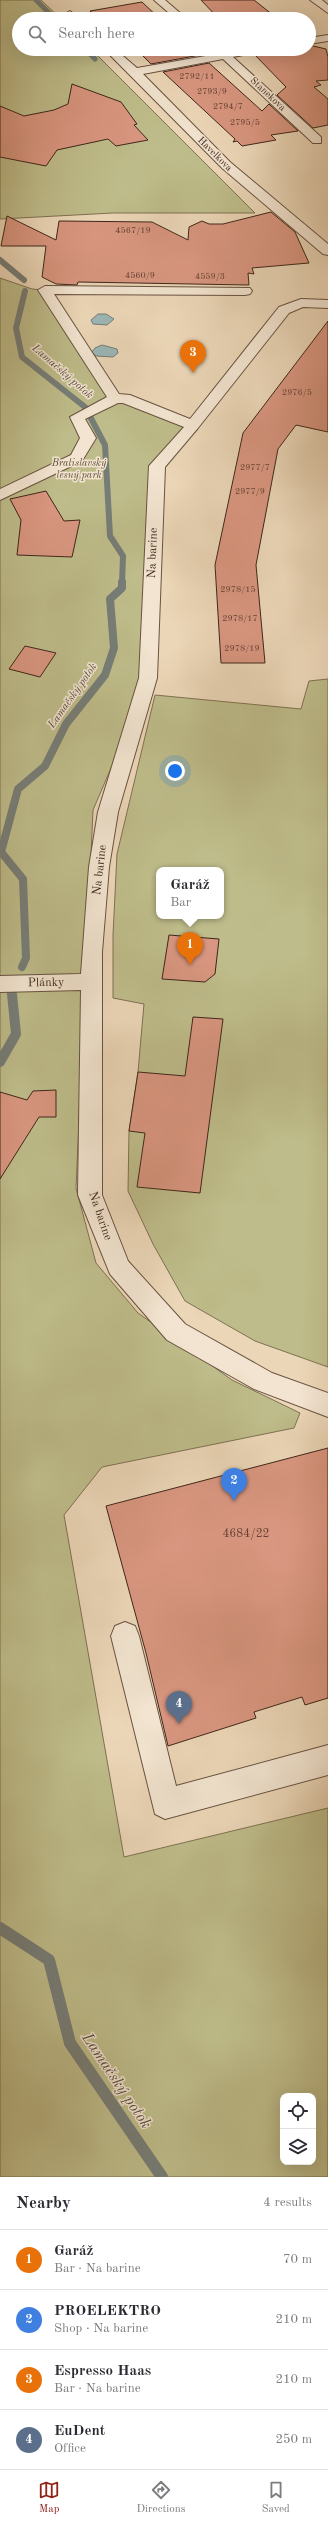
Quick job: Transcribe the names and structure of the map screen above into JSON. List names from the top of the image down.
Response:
{
  "streets": {
    "street": [
      "Stanekova",
      "Havelkova",
      "Na barine",
      "Plánky"
    ]
  },
  "crossings": [
    ["Na barine", "Plánky"]
  ],
  "water": ["Lamačský potok"],
  "parks": ["Bratislavský lesný park"],
  "house_numbers": [
    "2792/11",
    "2793/9",
    "2794/7",
    "2795/5",
    "4567/19",
    "4560/9",
    "4559/3",
    "2976/5",
    "2977/7",
    "2977/9",
    "2978/15",
    "2978/17",
    "2978/19",
    "4684/22"
  ],
  "page": {
    "search": "Search here",
    "pins": [
      "3",
      "1",
      "2",
      "4"
    ],
    "popup": ["Garáž", "Bar"],
    "heading": ["Nearby", "4 results"],
    "list": [
      {
        "mark": "1",
        "name": "Garáž",
        "note": "Bar · Na barine",
        "value": "70 m"
      },
      {
        "mark": "2",
        "name": "PROELEKTRO",
        "note": "Shop · Na barine",
        "value": "210 m"
      },
      {
        "mark": "3",
        "name": "Espresso Haas",
        "note": "Bar · Na barine",
        "value": "210 m"
      },
      {
        "mark": "4",
        "name": "EuDent",
        "note": "Office",
        "value": "250 m"
      }
    ],
    "nav": ["Map", "Directions", "Saved"]
  }
}
